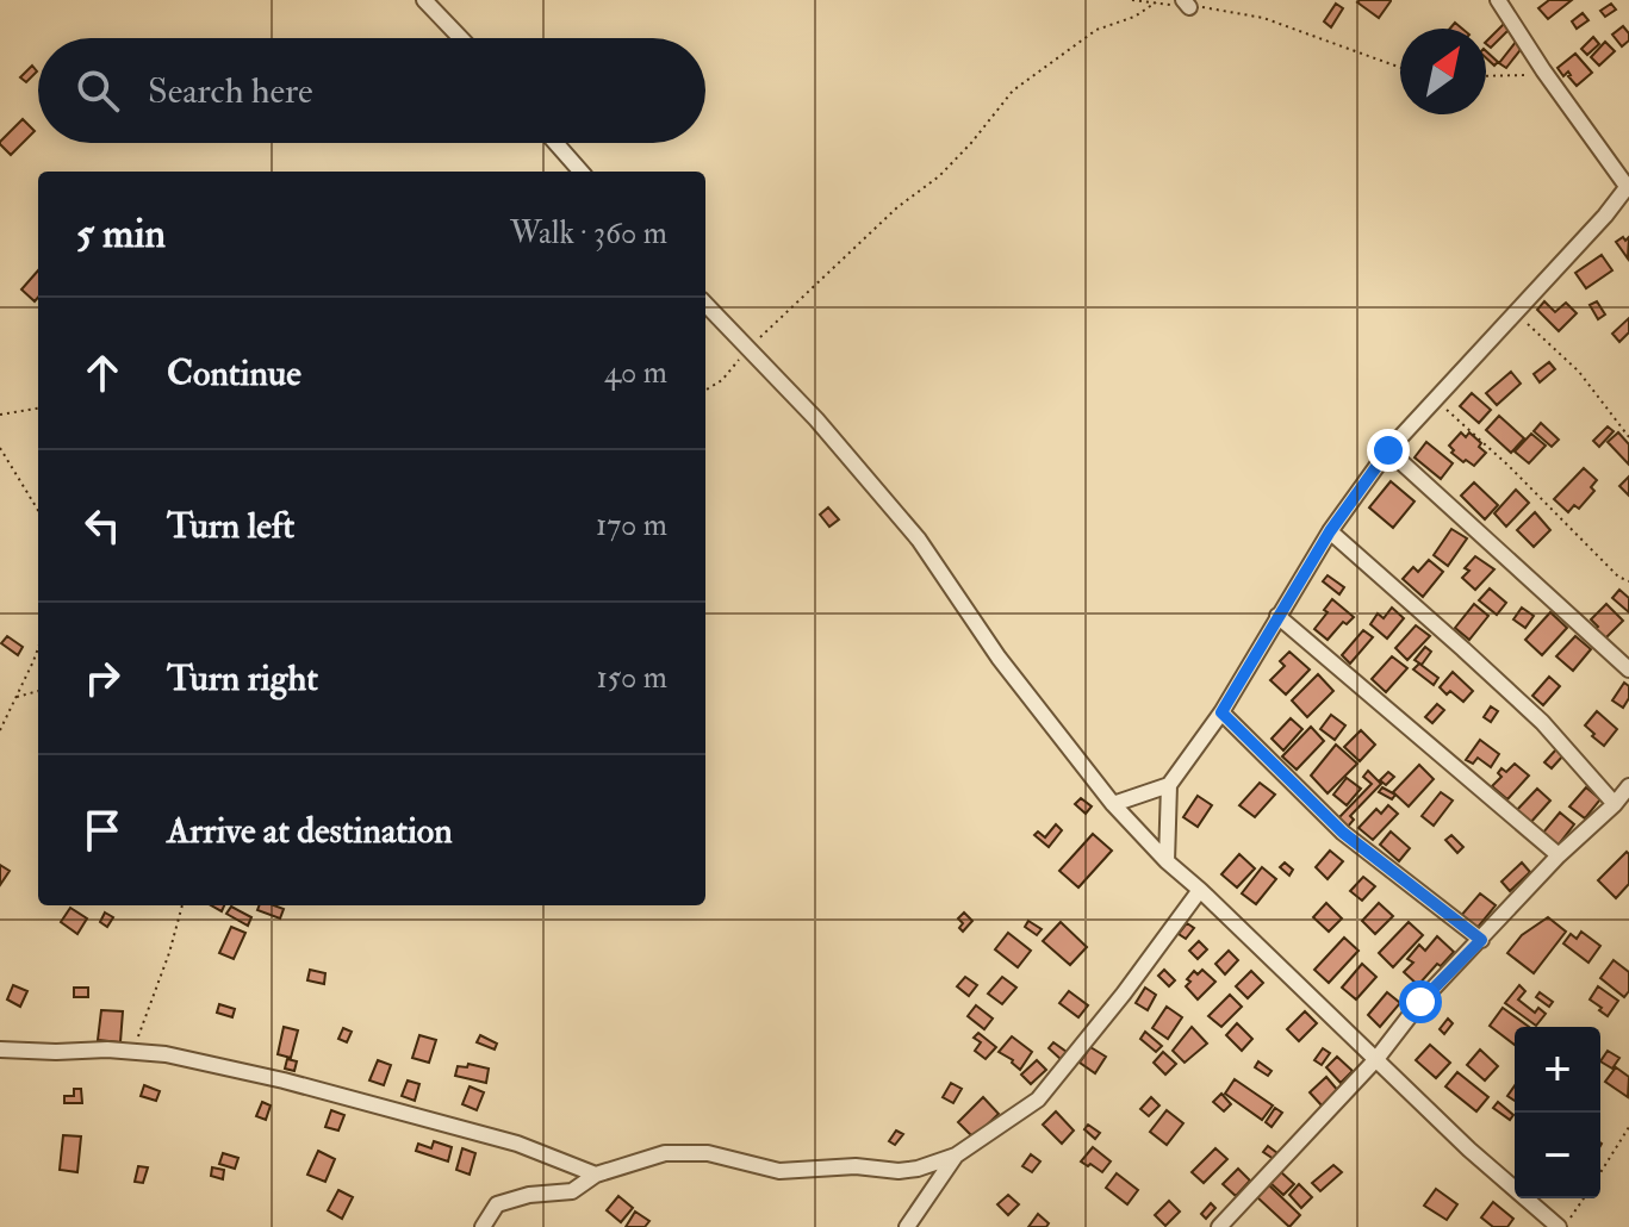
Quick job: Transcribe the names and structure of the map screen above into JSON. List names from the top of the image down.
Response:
{
  "north": "top right",
  "page": {
    "search": "Search here",
    "heading": ["5 min", "Walk · 360 m"],
    "list": [
      ["Continue", "40 m"],
      ["Turn left", "170 m"],
      ["Turn right", "150 m"],
      "Arrive at destination"
    ],
    "map_buttons": ["+", "−"]
  }
}
